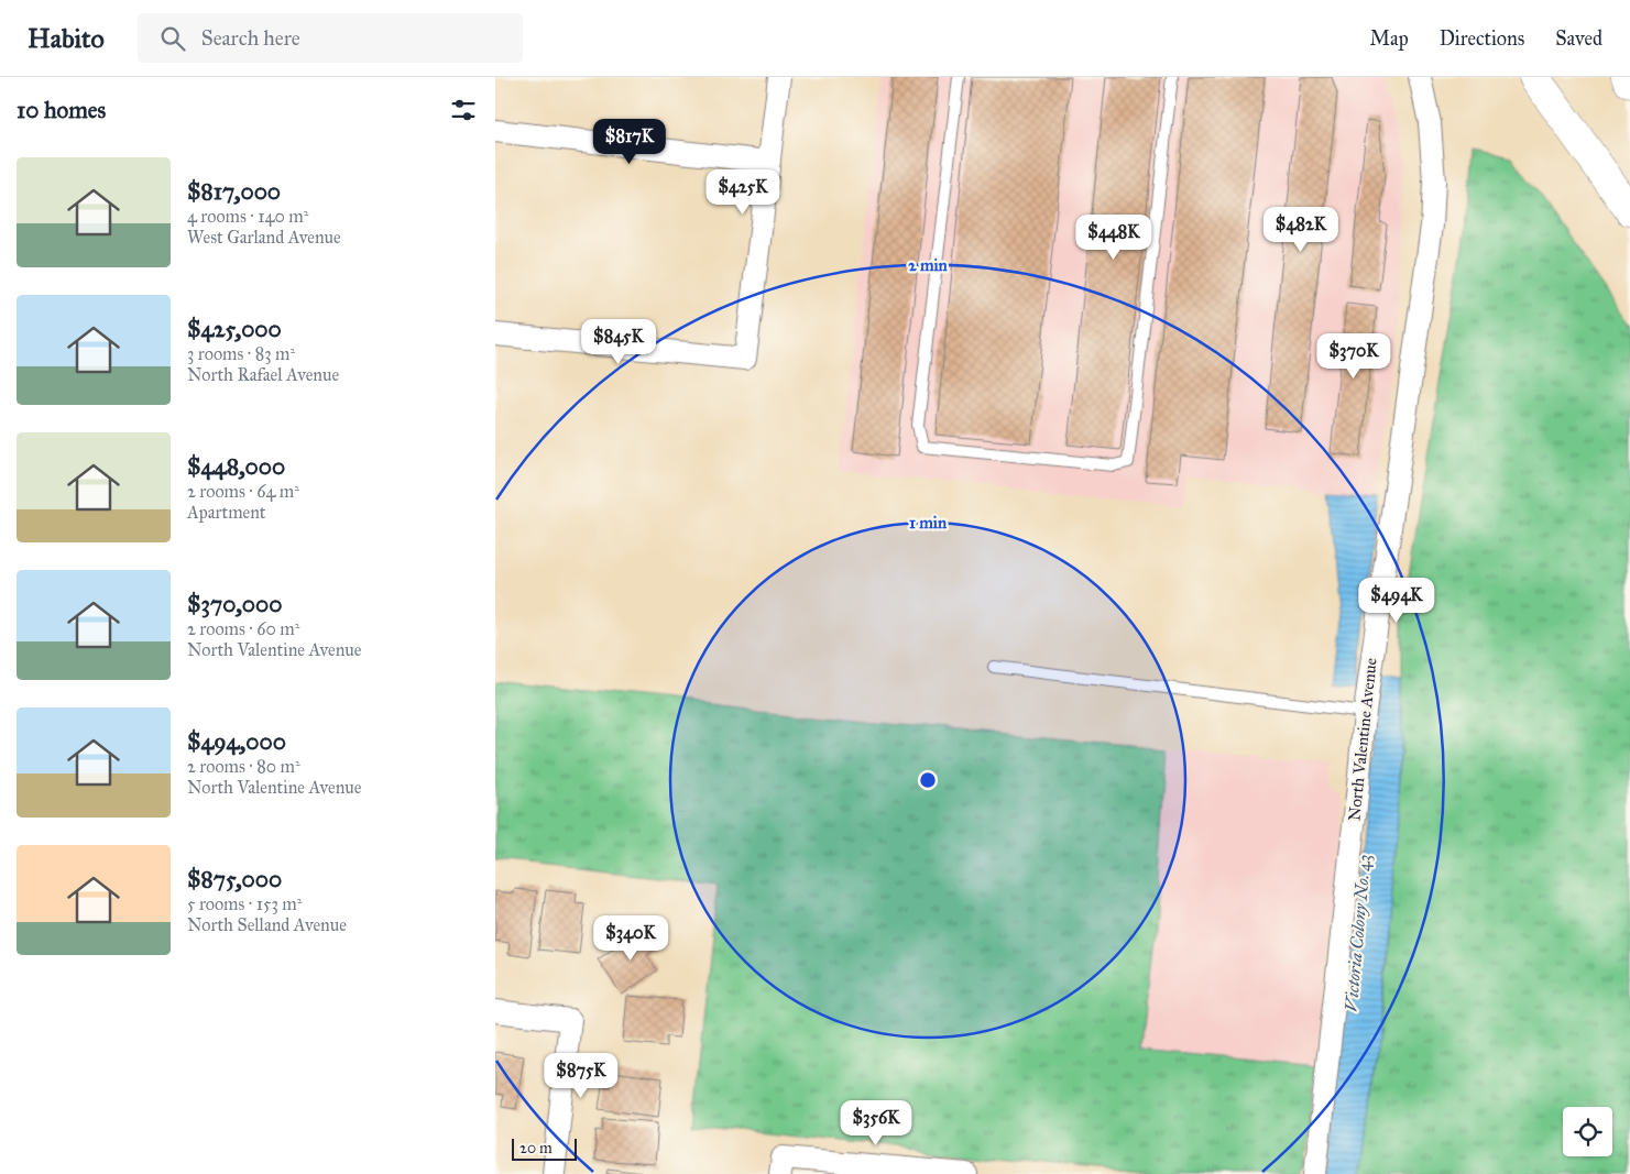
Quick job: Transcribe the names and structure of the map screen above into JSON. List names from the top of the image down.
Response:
{
  "streets": {
    "street": ["North Valentine Avenue"]
  },
  "water": ["Victoria Colony No. 43"],
  "scale_bar": "20 m",
  "page": {
    "header": "Habito",
    "search": "Search here",
    "nav": ["Map", "Directions", "Saved"],
    "heading": "10 homes",
    "price": [
      "$817K",
      "$425K",
      "$482K",
      "$448K",
      "$845K",
      "$370K",
      "$494K",
      "$340K",
      "$875K",
      "$356K"
    ],
    "list": [
      {
        "name": "$817,000",
        "note": "4 rooms · 140 m² · West Garland Avenue"
      },
      {
        "name": "$425,000",
        "note": "3 rooms · 83 m² · North Rafael Avenue"
      },
      {
        "name": "$448,000",
        "note": "2 rooms · 64 m² · Apartment"
      },
      {
        "name": "$370,000",
        "note": "2 rooms · 60 m² · North Valentine Avenue"
      },
      {
        "name": "$494,000",
        "note": "2 rooms · 80 m² · North Valentine Avenue"
      },
      {
        "name": "$875,000",
        "note": "5 rooms · 153 m² · North Selland Avenue"
      }
    ],
    "scale": "20 m"
  },
  "rings": ["2 min", "1 min"]
}
